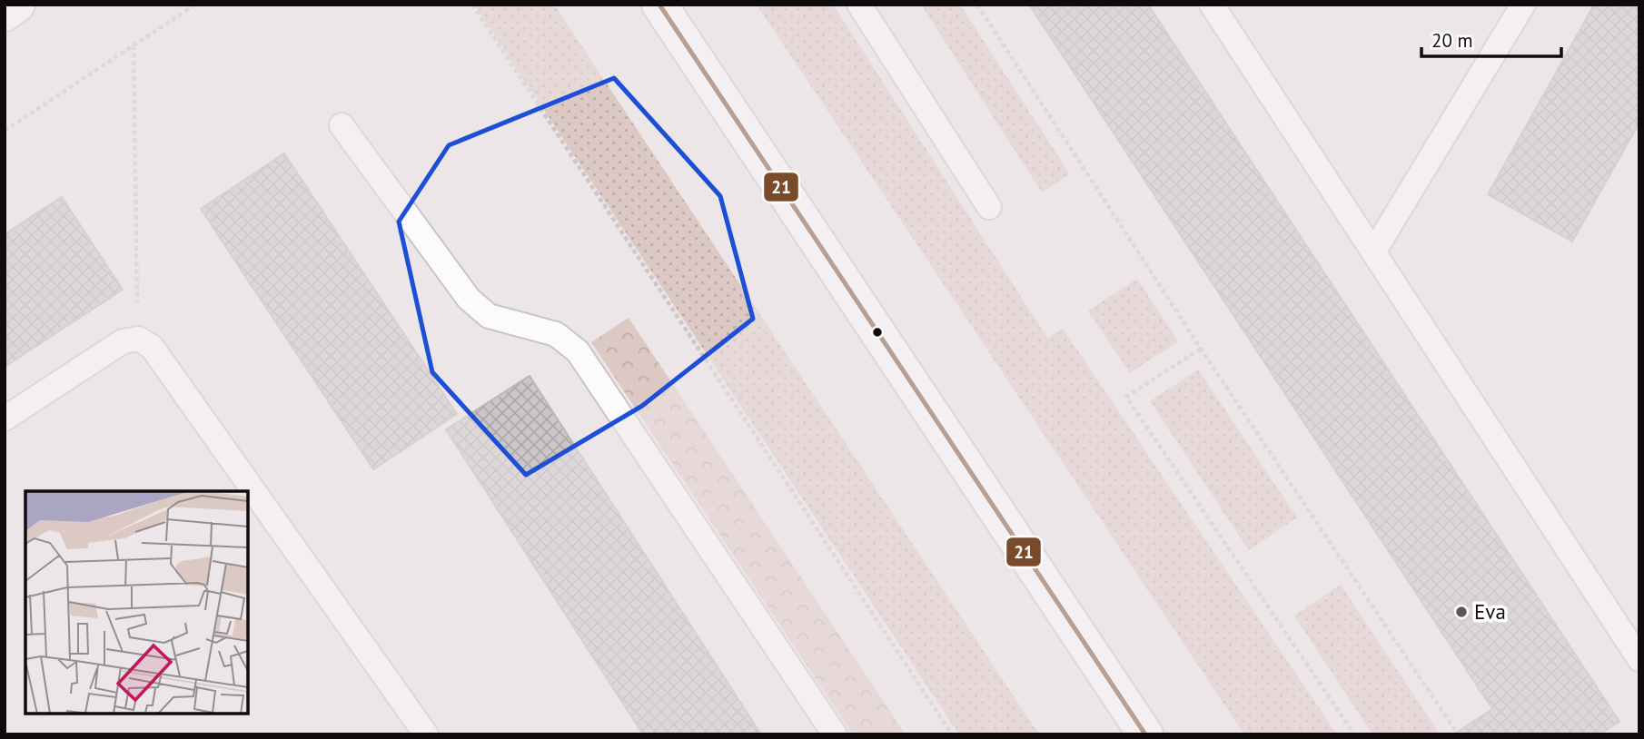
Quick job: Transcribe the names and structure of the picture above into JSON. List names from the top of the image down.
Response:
{
  "places": ["Eva"],
  "lines": ["transit line 21"],
  "scale_bar": "20 m"
}
